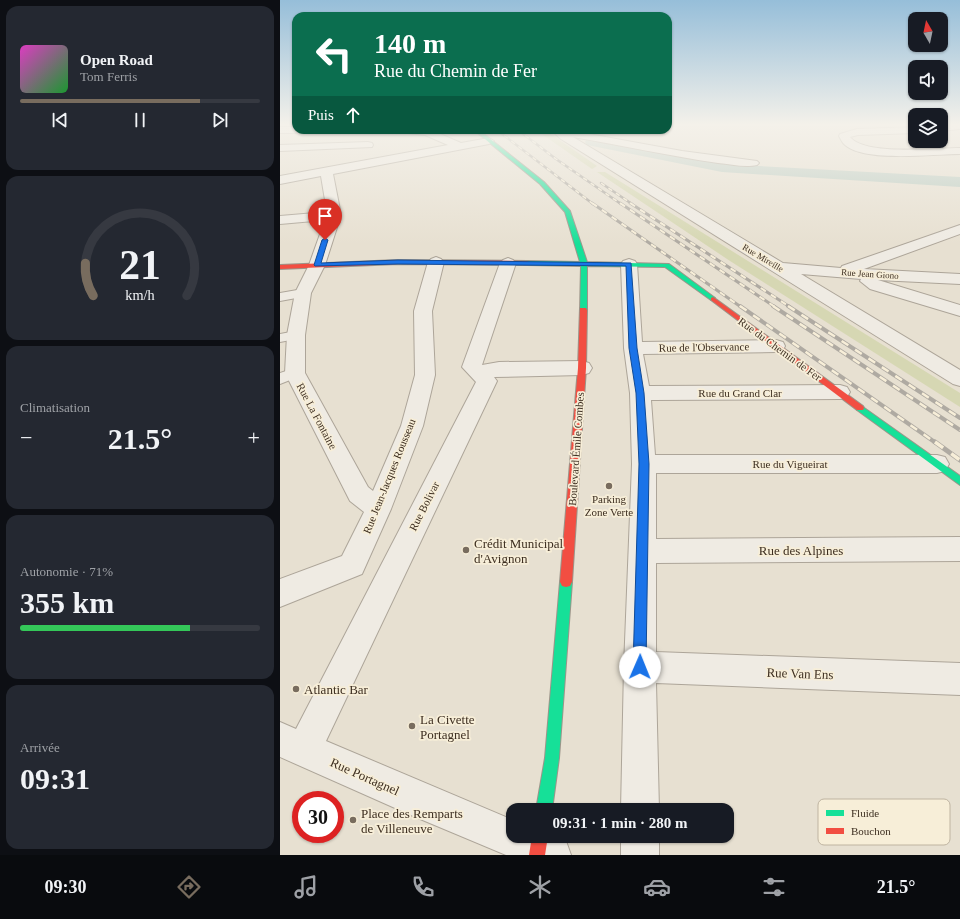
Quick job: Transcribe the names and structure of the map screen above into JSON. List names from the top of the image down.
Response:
{
  "streets": {
    "main road": ["Rue du Chemin de Fer", "Boulevard Émile Combes"],
    "street": [
      "Rue Mireille",
      "Rue Jean Giono",
      "Rue de l'Observance",
      "Rue du Grand Clar",
      "Rue La Fontaine",
      "Rue du Vigueirat",
      "Rue Jean-Jacques Rousseau",
      "Rue Bolivar",
      "Rue des Alpines",
      "Rue Van Ens",
      "Rue Portagnel"
    ]
  },
  "crossings": [
    ["Rue Mireille", "Rue Jean Giono"],
    ["Rue de l'Observance", "Rue du Chemin de Fer"],
    ["Rue du Chemin de Fer", "Rue du Grand Clar"],
    ["Rue du Chemin de Fer", "Rue La Fontaine"],
    ["Rue du Chemin de Fer", "Boulevard Émile Combes"],
    ["Rue du Chemin de Fer", "Rue du Vigueirat"],
    ["Rue du Chemin de Fer", "Rue Jean-Jacques Rousseau"],
    ["Rue du Chemin de Fer", "Rue Bolivar"],
    ["Rue La Fontaine", "Rue Jean-Jacques Rousseau"],
    ["Rue Bolivar", "Rue Portagnel"]
  ],
  "places": [
    "Parking Zone Verte",
    "Crédit Municipal d'Avignon",
    "Atlantic Bar",
    "La Civette Portagnel",
    "Place des Remparts de Villeneuve"
  ],
  "legend": ["Fluide", "Bouchon"],
  "north": "top",
  "page": {
    "turn": ["140 m", "Rue du Chemin de Fer"],
    "song": ["Open Road", "Tom Ferris"],
    "then": "Puis",
    "tile": [
      "Climatisation",
      ["Autonomie · 71%", "355 km"],
      ["Arrivée", "09:31"]
    ],
    "heat": ["−", "21.5°", "+"],
    "limit": "30",
    "trip": "09:31 · 1 min · 280 m",
    "tabs": ["09:30", "21.5°"],
    "gauge": ["21", "km/h"]
  }
}
